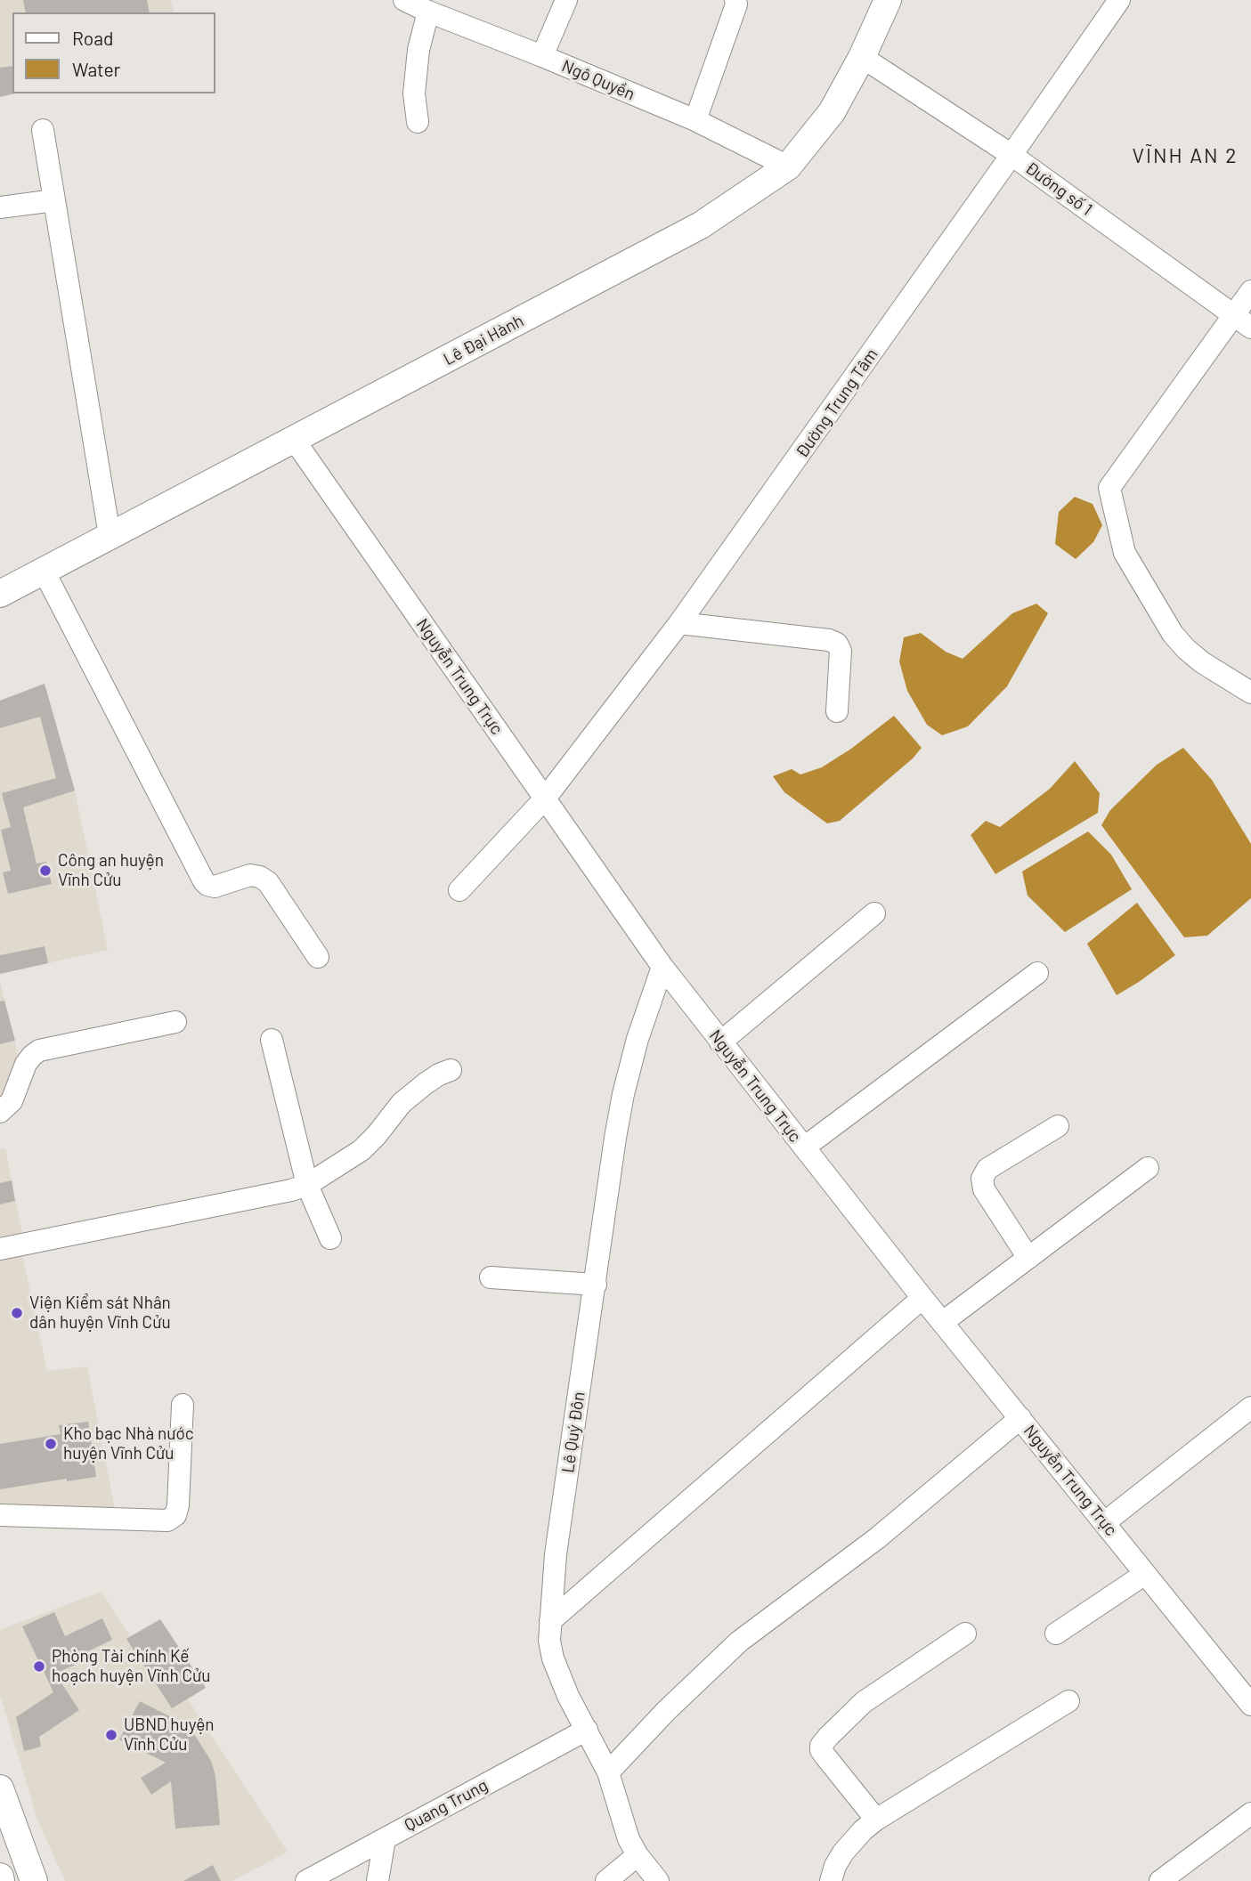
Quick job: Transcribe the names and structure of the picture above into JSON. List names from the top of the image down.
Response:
{
  "streets": {
    "main road": ["Lê Đại Hành"],
    "street": [
      "Ngô Quyền",
      "Đường số 1",
      "Đường Trung Tâm",
      "Nguyễn Trung Trực",
      "Lê Quý Đôn",
      "Quang Trung"
    ]
  },
  "crossings": [
    ["Ngô Quyền", "Lê Đại Hành"],
    ["Đường số 1", "Lê Đại Hành"],
    ["Đường số 1", "Đường Trung Tâm"],
    ["Lê Đại Hành", "Nguyễn Trung Trực"],
    ["Đường Trung Tâm", "Nguyễn Trung Trực"],
    ["Nguyễn Trung Trực", "Lê Quý Đôn"],
    ["Lê Quý Đôn", "Quang Trung"]
  ],
  "districts": ["VĨNH AN 2"],
  "places": [
    "Công an huyện Vĩnh Cửu",
    "Viện Kiểm sát Nhân dân huyện Vĩnh Cửu",
    "Kho bạc Nhà nước huyện Vĩnh Cửu",
    "Phòng Tài chính Kế hoạch huyện Vĩnh Cửu",
    "UBND huyện Vĩnh Cửu"
  ],
  "legend": ["Road", "Water"]
}
